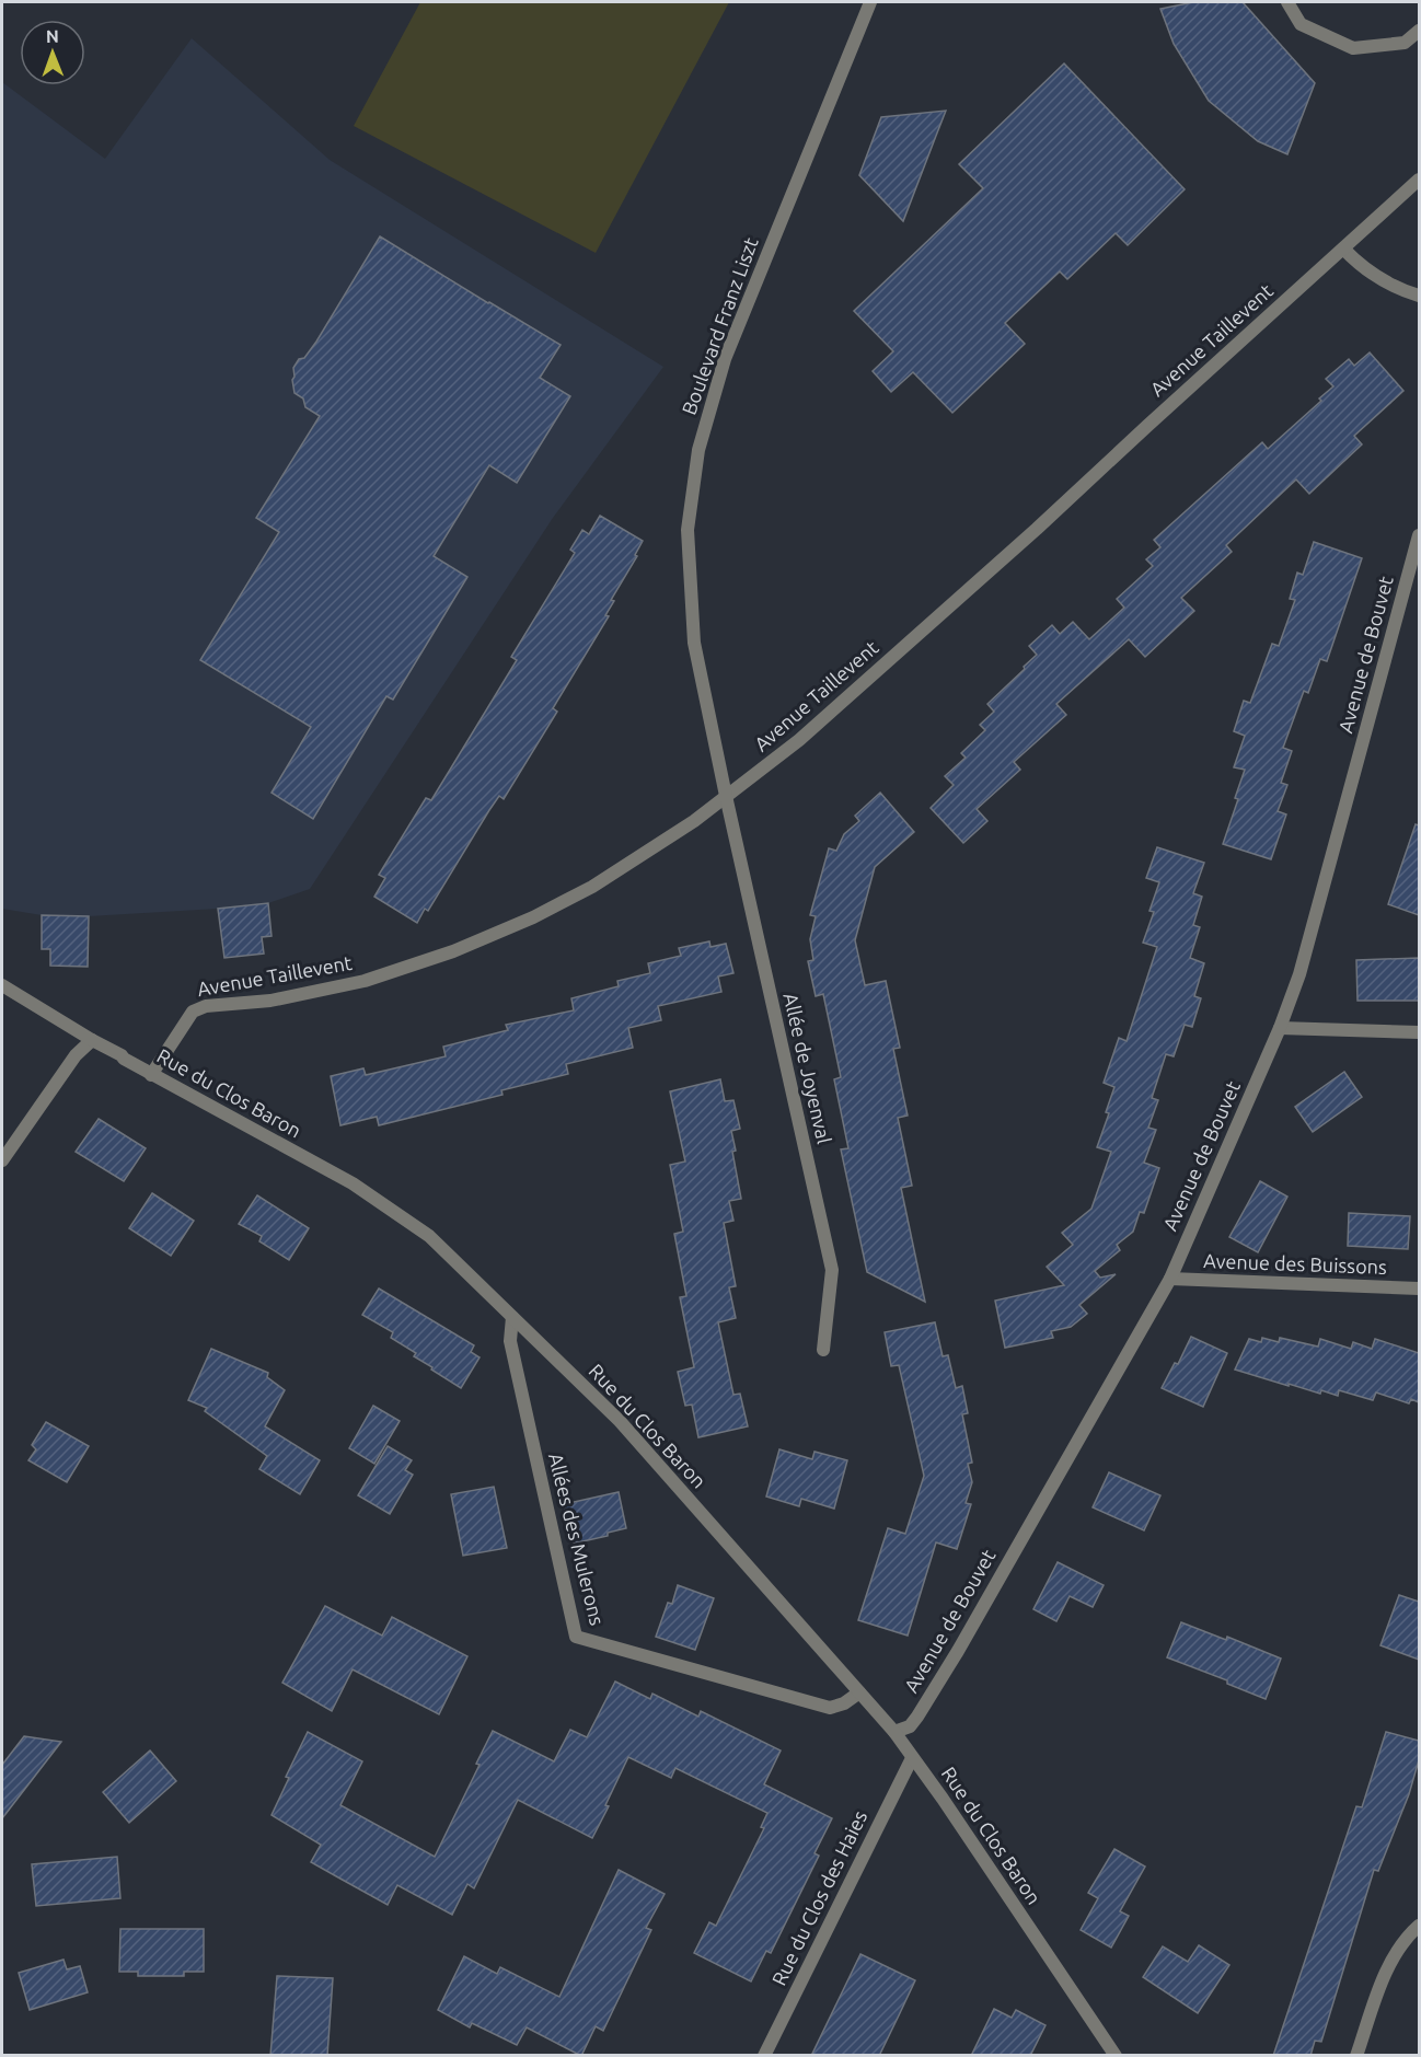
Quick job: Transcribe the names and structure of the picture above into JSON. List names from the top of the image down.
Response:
{
  "streets": {
    "street": [
      "Boulevard Franz Liszt",
      "Avenue Taillevent",
      "Avenue de Bouvet",
      "Allée de Joyenval",
      "Rue du Clos Baron",
      "Avenue des Buissons",
      "Allées des Mulerons",
      "Rue du Clos des Haies"
    ]
  },
  "crossings": [
    ["Boulevard Franz Liszt", "Avenue Taillevent"],
    ["Boulevard Franz Liszt", "Allée de Joyenval"],
    ["Avenue Taillevent", "Allée de Joyenval"],
    ["Avenue Taillevent", "Rue du Clos Baron"],
    ["Avenue de Bouvet", "Rue du Clos Baron"],
    ["Avenue de Bouvet", "Avenue des Buissons"],
    ["Rue du Clos Baron", "Allées des Mulerons"],
    ["Rue du Clos Baron", "Rue du Clos des Haies"]
  ],
  "north": "top"
}
